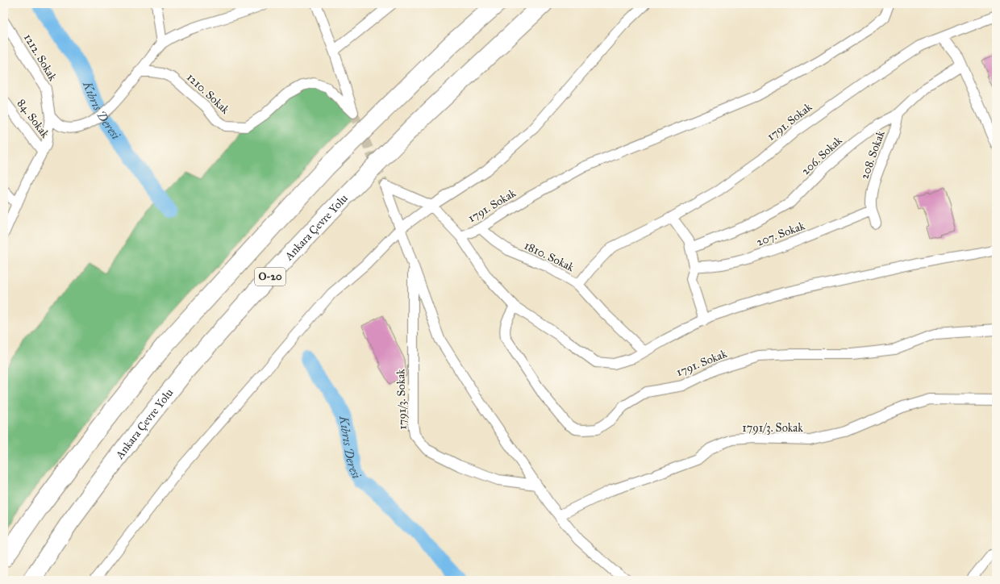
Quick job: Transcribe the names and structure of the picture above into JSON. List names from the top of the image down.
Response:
{
  "streets": {
    "highway": ["Ankara Çevre Yolu", "O-20"],
    "street": [
      "1212. Sokak",
      "1210. Sokak",
      "84. Sokak",
      "1791. Sokak",
      "208. Sokak",
      "206. Sokak",
      "207. Sokak",
      "1810. Sokak",
      "1791/3. Sokak"
    ]
  },
  "crossings": [
    ["1212. Sokak", "84. Sokak"],
    ["1791. Sokak", "1810. Sokak"],
    ["208. Sokak", "206. Sokak"],
    ["208. Sokak", "207. Sokak"]
  ],
  "water": ["Kıbrıs Deresi"]
}
